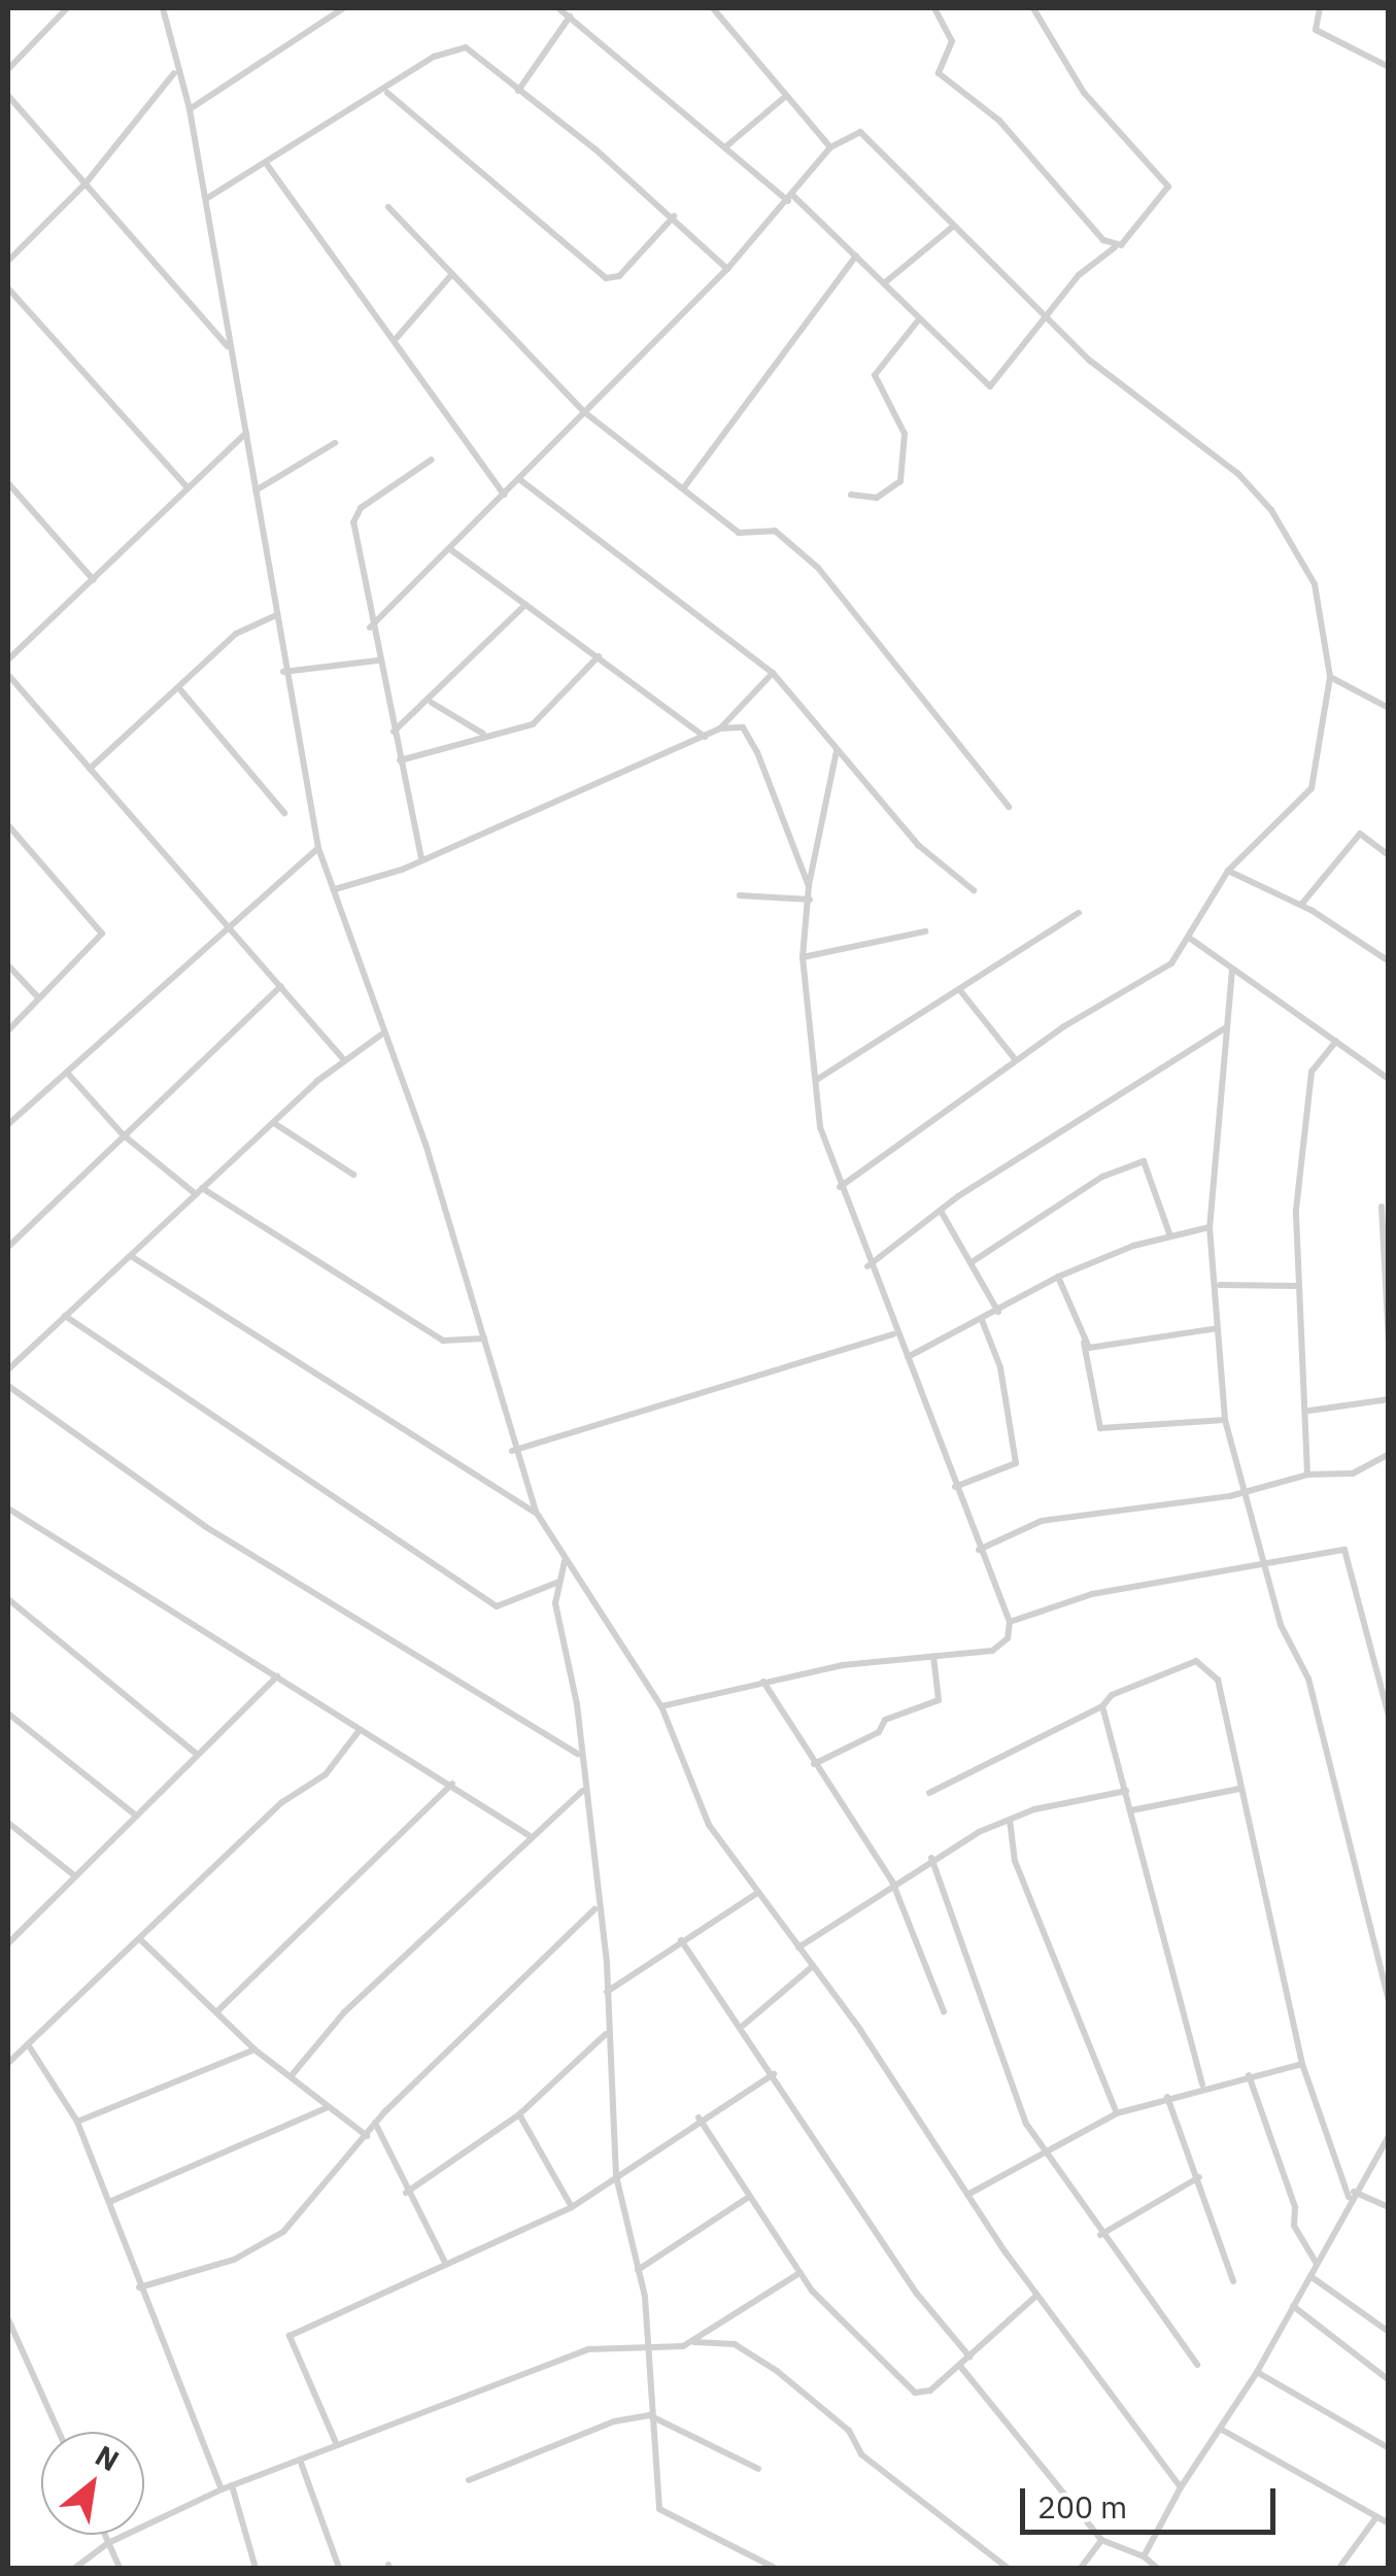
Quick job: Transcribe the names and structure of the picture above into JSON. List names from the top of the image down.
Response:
{
  "scale_bar": "200 m",
  "north": "top right"
}
